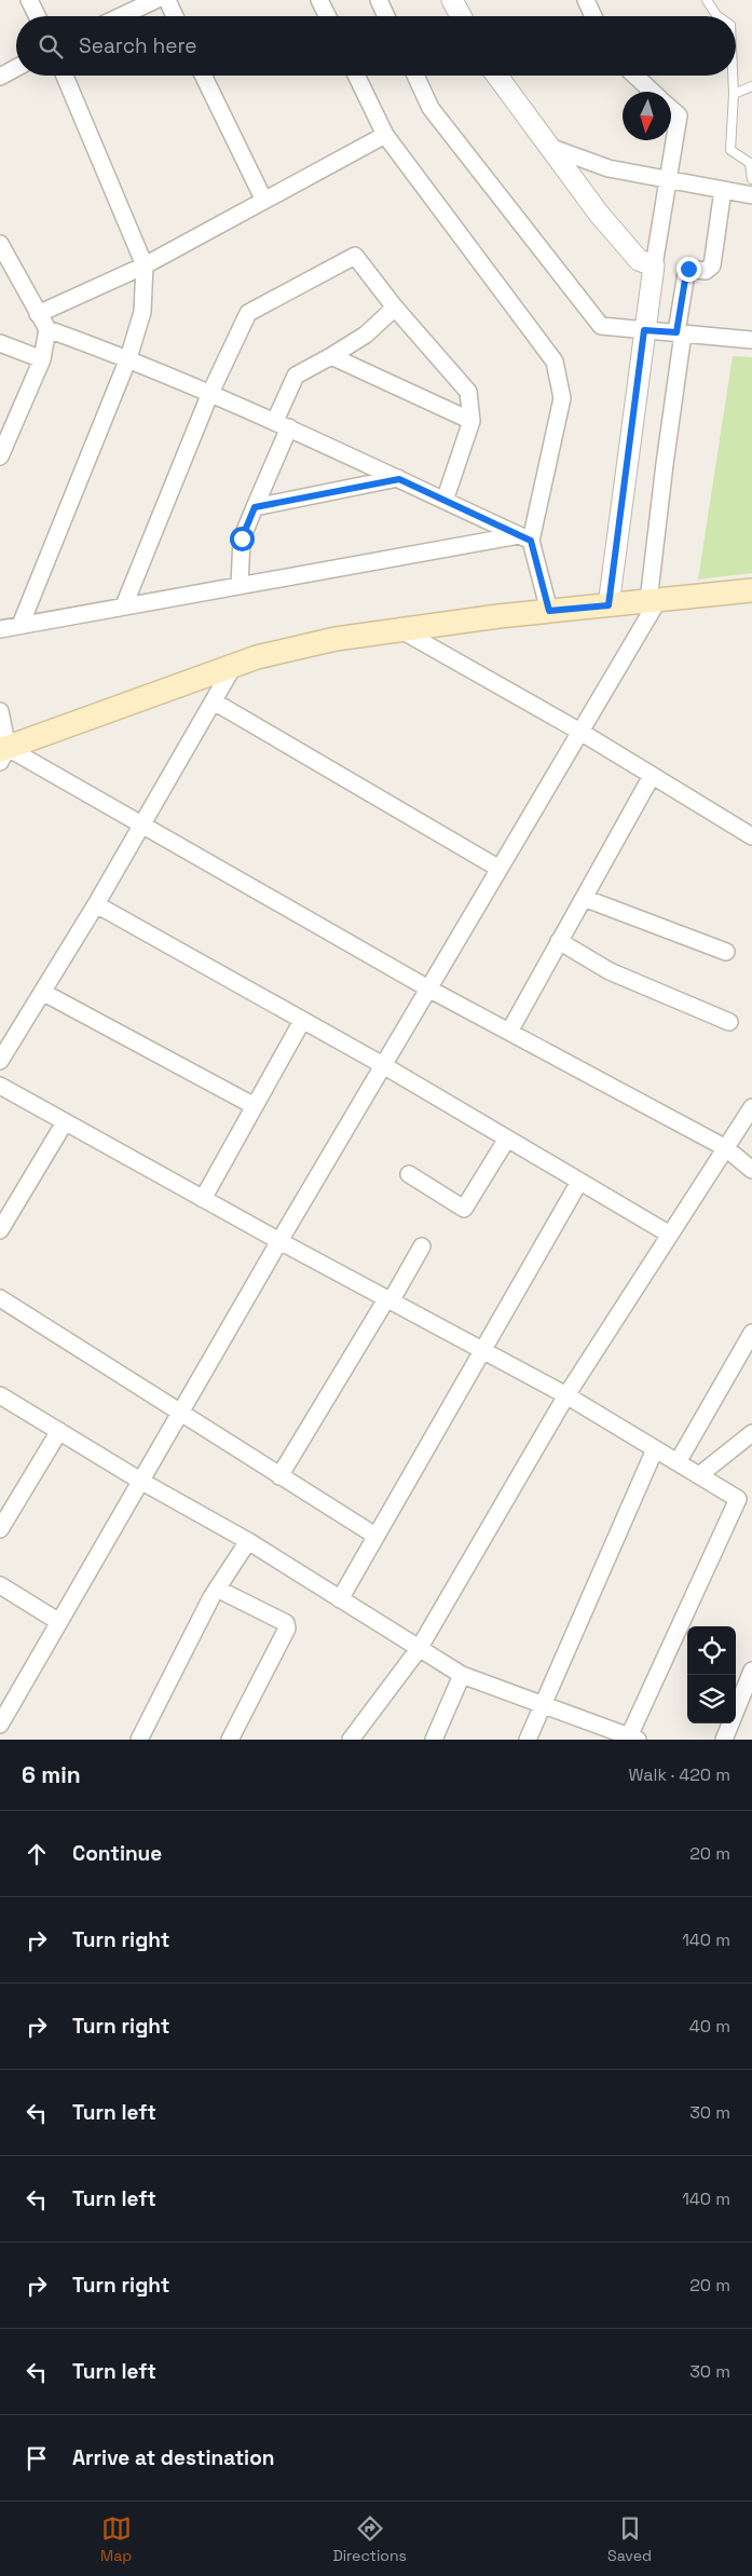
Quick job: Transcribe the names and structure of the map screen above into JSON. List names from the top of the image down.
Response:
{
  "north": "bottom",
  "page": {
    "search": "Search here",
    "heading": ["6 min", "Walk · 420 m"],
    "list": [
      ["Continue", "20 m"],
      ["Turn right", "140 m"],
      ["Turn right", "40 m"],
      ["Turn left", "30 m"],
      ["Turn left", "140 m"],
      ["Turn right", "20 m"],
      ["Turn left", "30 m"],
      "Arrive at destination"
    ],
    "nav": ["Map", "Directions", "Saved"]
  }
}
